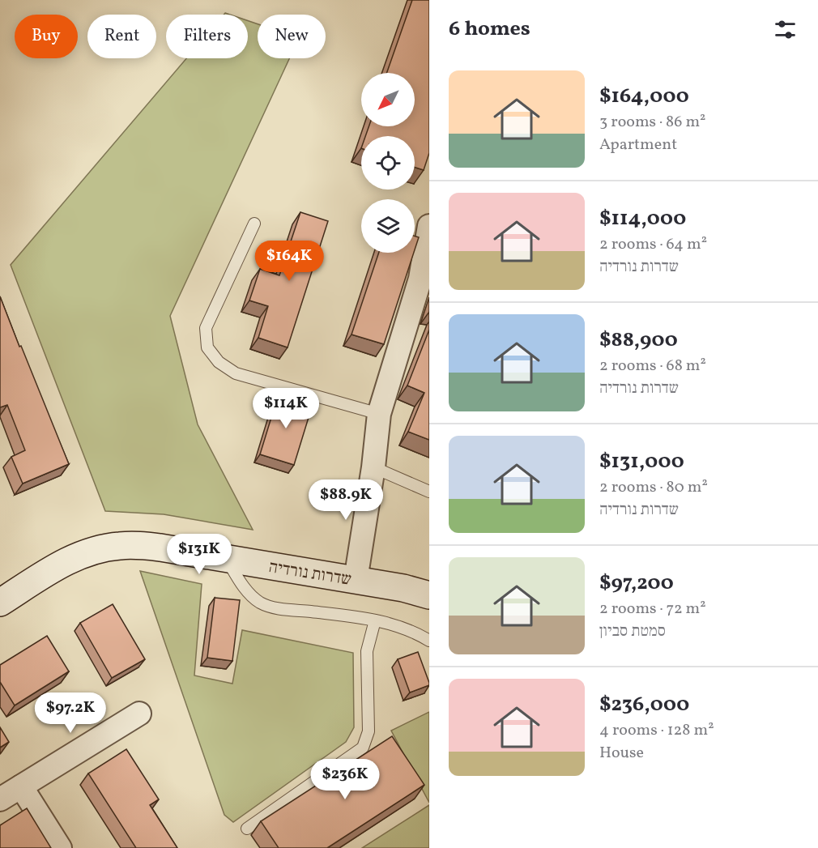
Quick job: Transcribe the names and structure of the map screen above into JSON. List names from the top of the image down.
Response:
{
  "streets": {
    "street": ["שדרות נורדיה"]
  },
  "north": "bottom left",
  "page": {
    "heading": "6 homes",
    "chip": [
      "Buy",
      "Rent",
      "Filters",
      "New"
    ],
    "list": [
      {
        "name": "$164,000",
        "note": "3 rooms · 86 m² · Apartment"
      },
      {
        "name": "$114,000",
        "note": "2 rooms · 64 m² · שדרות נורדיה"
      },
      {
        "name": "$88,900",
        "note": "2 rooms · 68 m² · שדרות נורדיה"
      },
      {
        "name": "$131,000",
        "note": "2 rooms · 80 m² · שדרות נורדיה"
      },
      {
        "name": "$97,200",
        "note": "2 rooms · 72 m² · סמטת סביון"
      },
      {
        "name": "$236,000",
        "note": "4 rooms · 128 m² · House"
      }
    ],
    "price": [
      "$164K",
      "$114K",
      "$88.9K",
      "$131K",
      "$97.2K",
      "$236K"
    ]
  }
}
